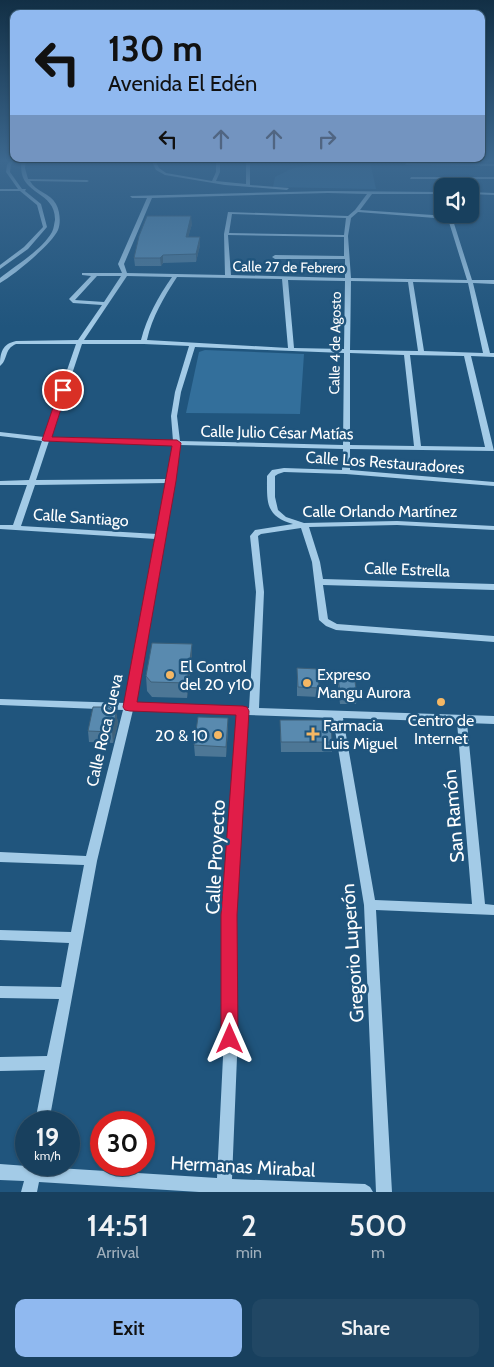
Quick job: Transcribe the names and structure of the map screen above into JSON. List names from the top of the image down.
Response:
{
  "streets": {
    "street": [
      "Calle 27 de Febrero",
      "Calle 4 de Agosto",
      "Calle Julio César Matías",
      "Calle Los Restauradores",
      "Calle Orlando Martínez",
      "Calle Santiago",
      "Calle Estrella",
      "Calle Roca Cueva",
      "San Ramón",
      "Calle Proyecto",
      "Gregorio Luperón",
      "Hermanas Mirabal"
    ]
  },
  "crossings": [
    ["Calle 27 de Febrero", "Calle 4 de Agosto"],
    ["Calle 4 de Agosto", "Calle Julio César Matías"],
    ["Calle 4 de Agosto", "Calle Los Restauradores"],
    ["Calle Julio César Matías", "Calle Roca Cueva"],
    ["Calle Los Restauradores", "Calle Orlando Martínez"],
    ["Calle Orlando Martínez", "Calle Proyecto"],
    ["Calle Santiago", "Calle Roca Cueva"],
    ["Calle Proyecto", "Hermanas Mirabal"]
  ],
  "places": {
    "other": [
      "El Control del 20 y10",
      "Expreso Mangu Aurora",
      "Centro de Internet",
      "20 & 10"
    ],
    "health": ["Farmacia Luis Miguel"]
  },
  "page": {
    "turn": ["130 m", "Avenida El Edén"],
    "speed": "19 km/h",
    "limit": "30",
    "eta": [
      "14:51",
      "Arrival",
      "2",
      "min",
      "500",
      "m"
    ],
    "buttons": ["Exit", "Share"]
  }
}
